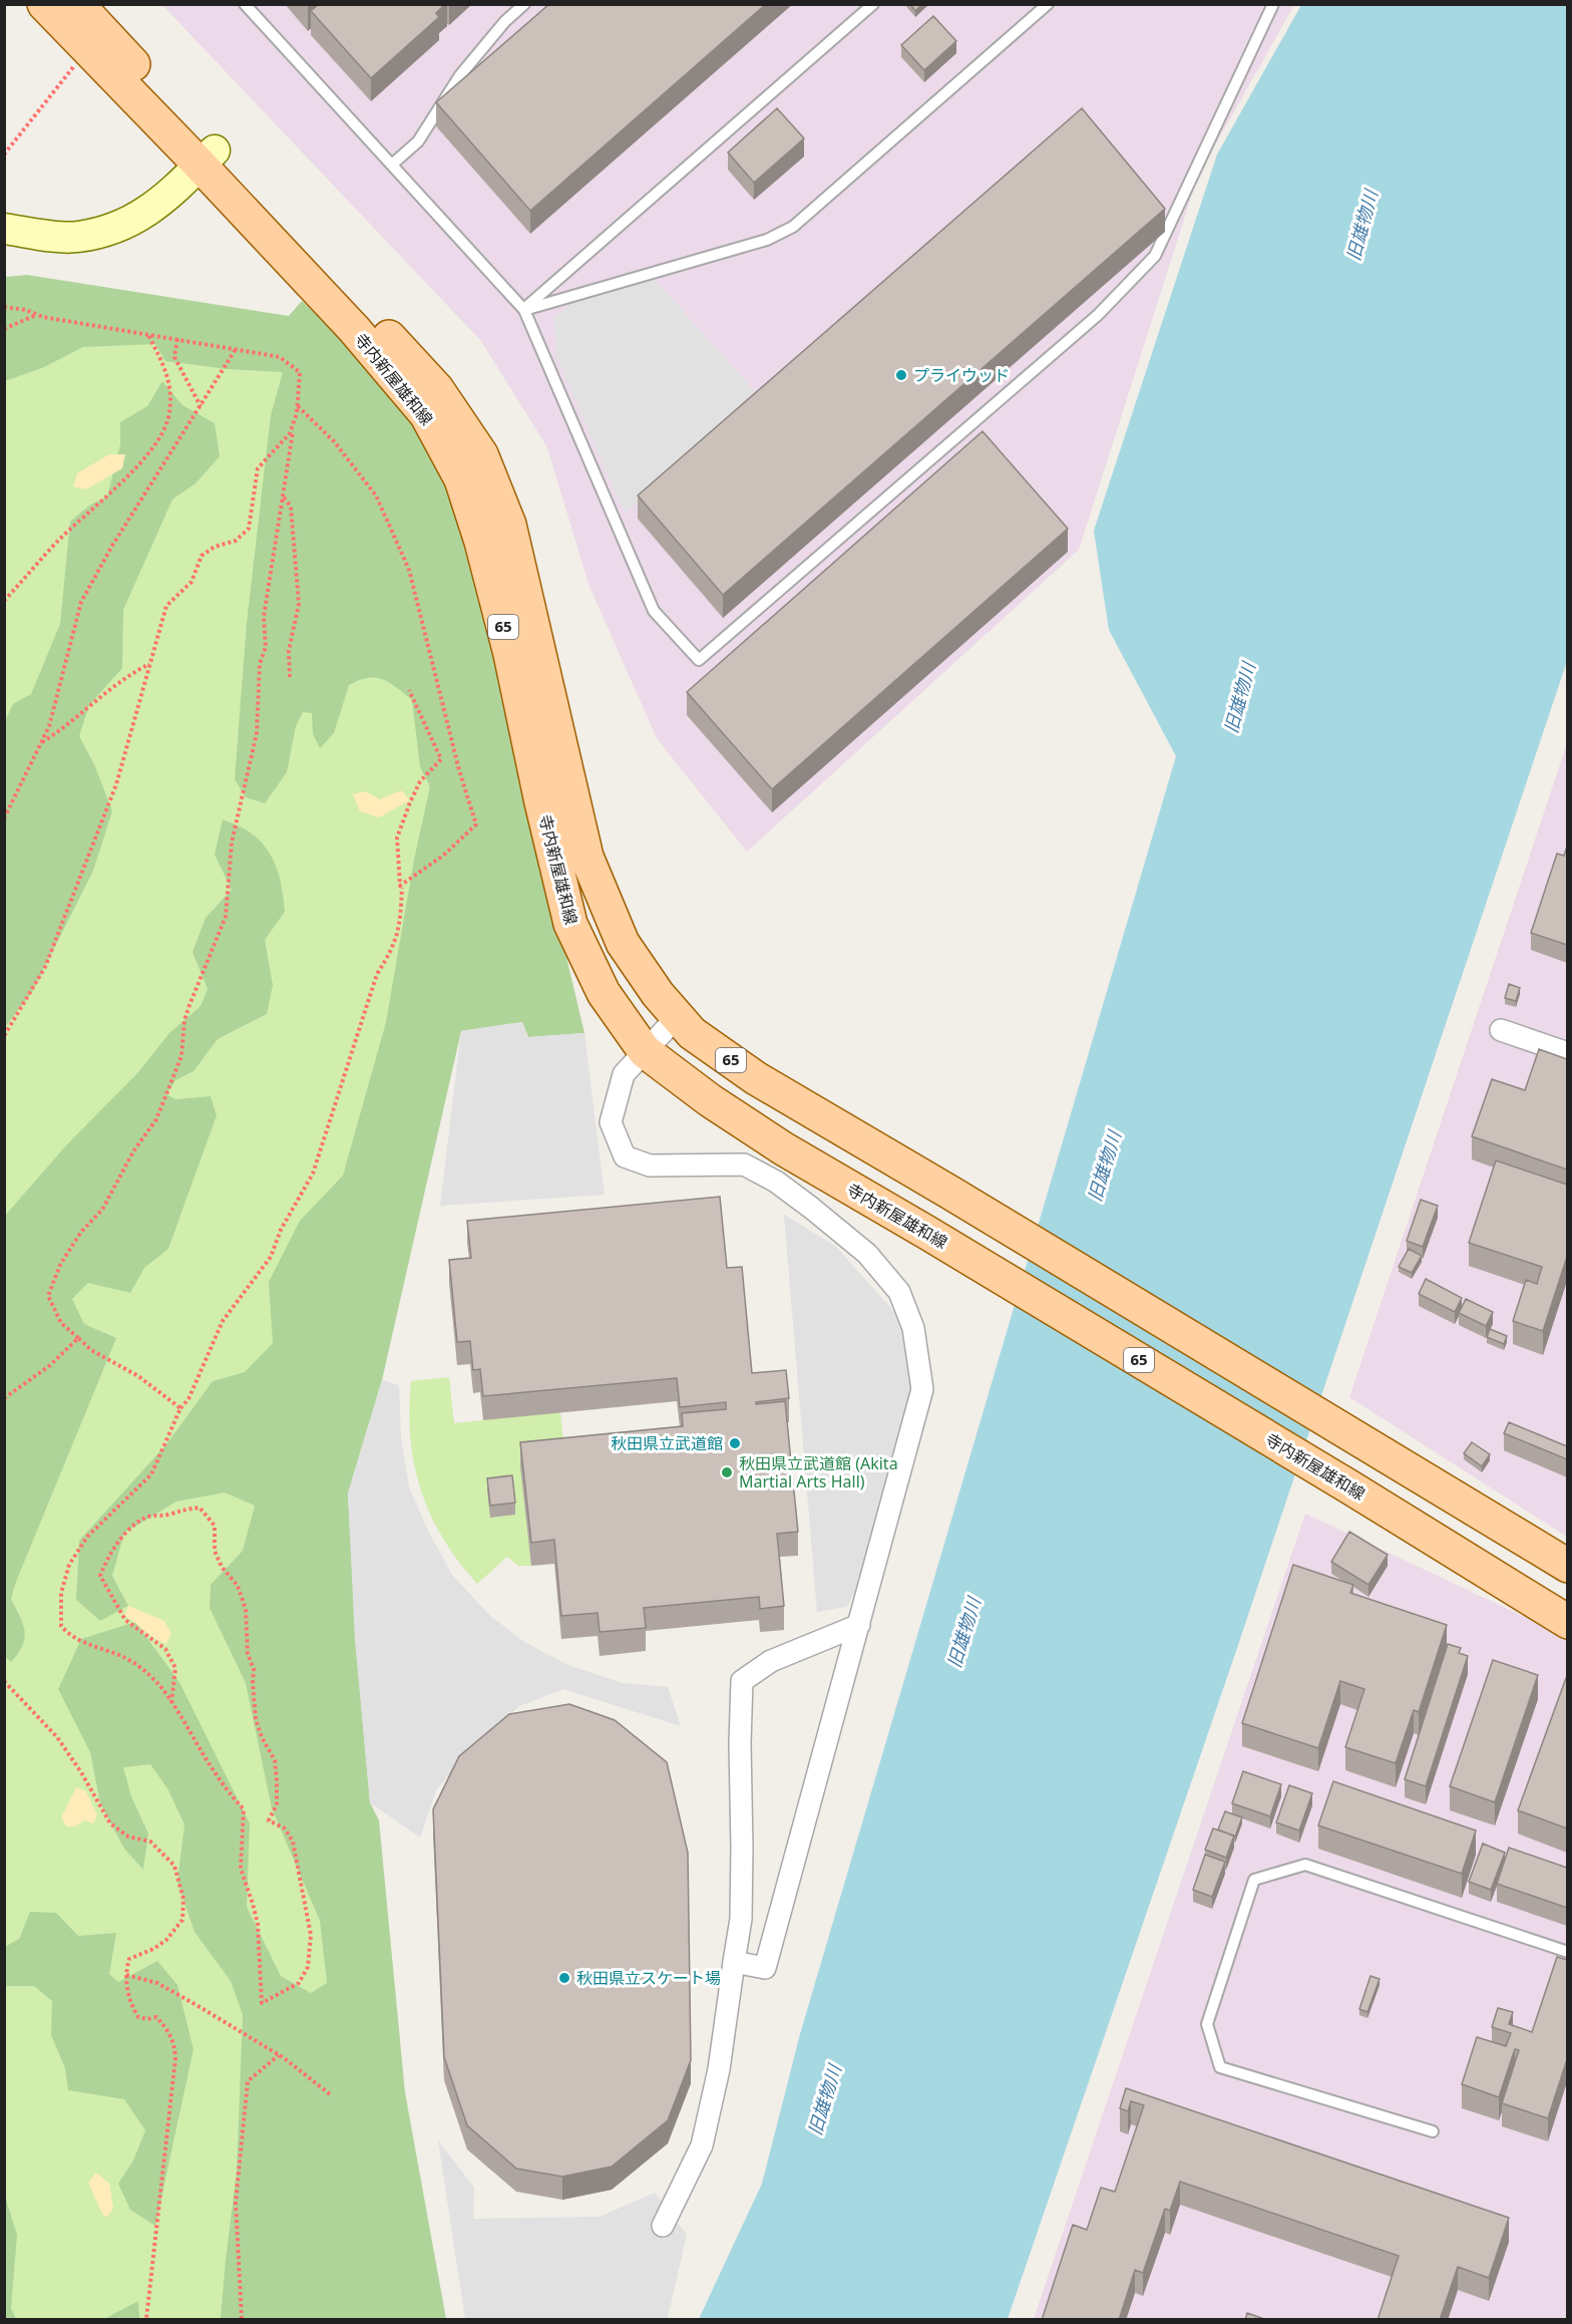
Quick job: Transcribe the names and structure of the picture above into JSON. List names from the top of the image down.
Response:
{
  "streets": {
    "main road": ["寺内新屋雄和線", "65"]
  },
  "water": ["旧雄物川"],
  "places": [
    "プライウッド",
    "秋田県立武道館",
    "秋田県立武道館 (Akita Martial Arts Hall)",
    "秋田県立スケート場"
  ]
}
